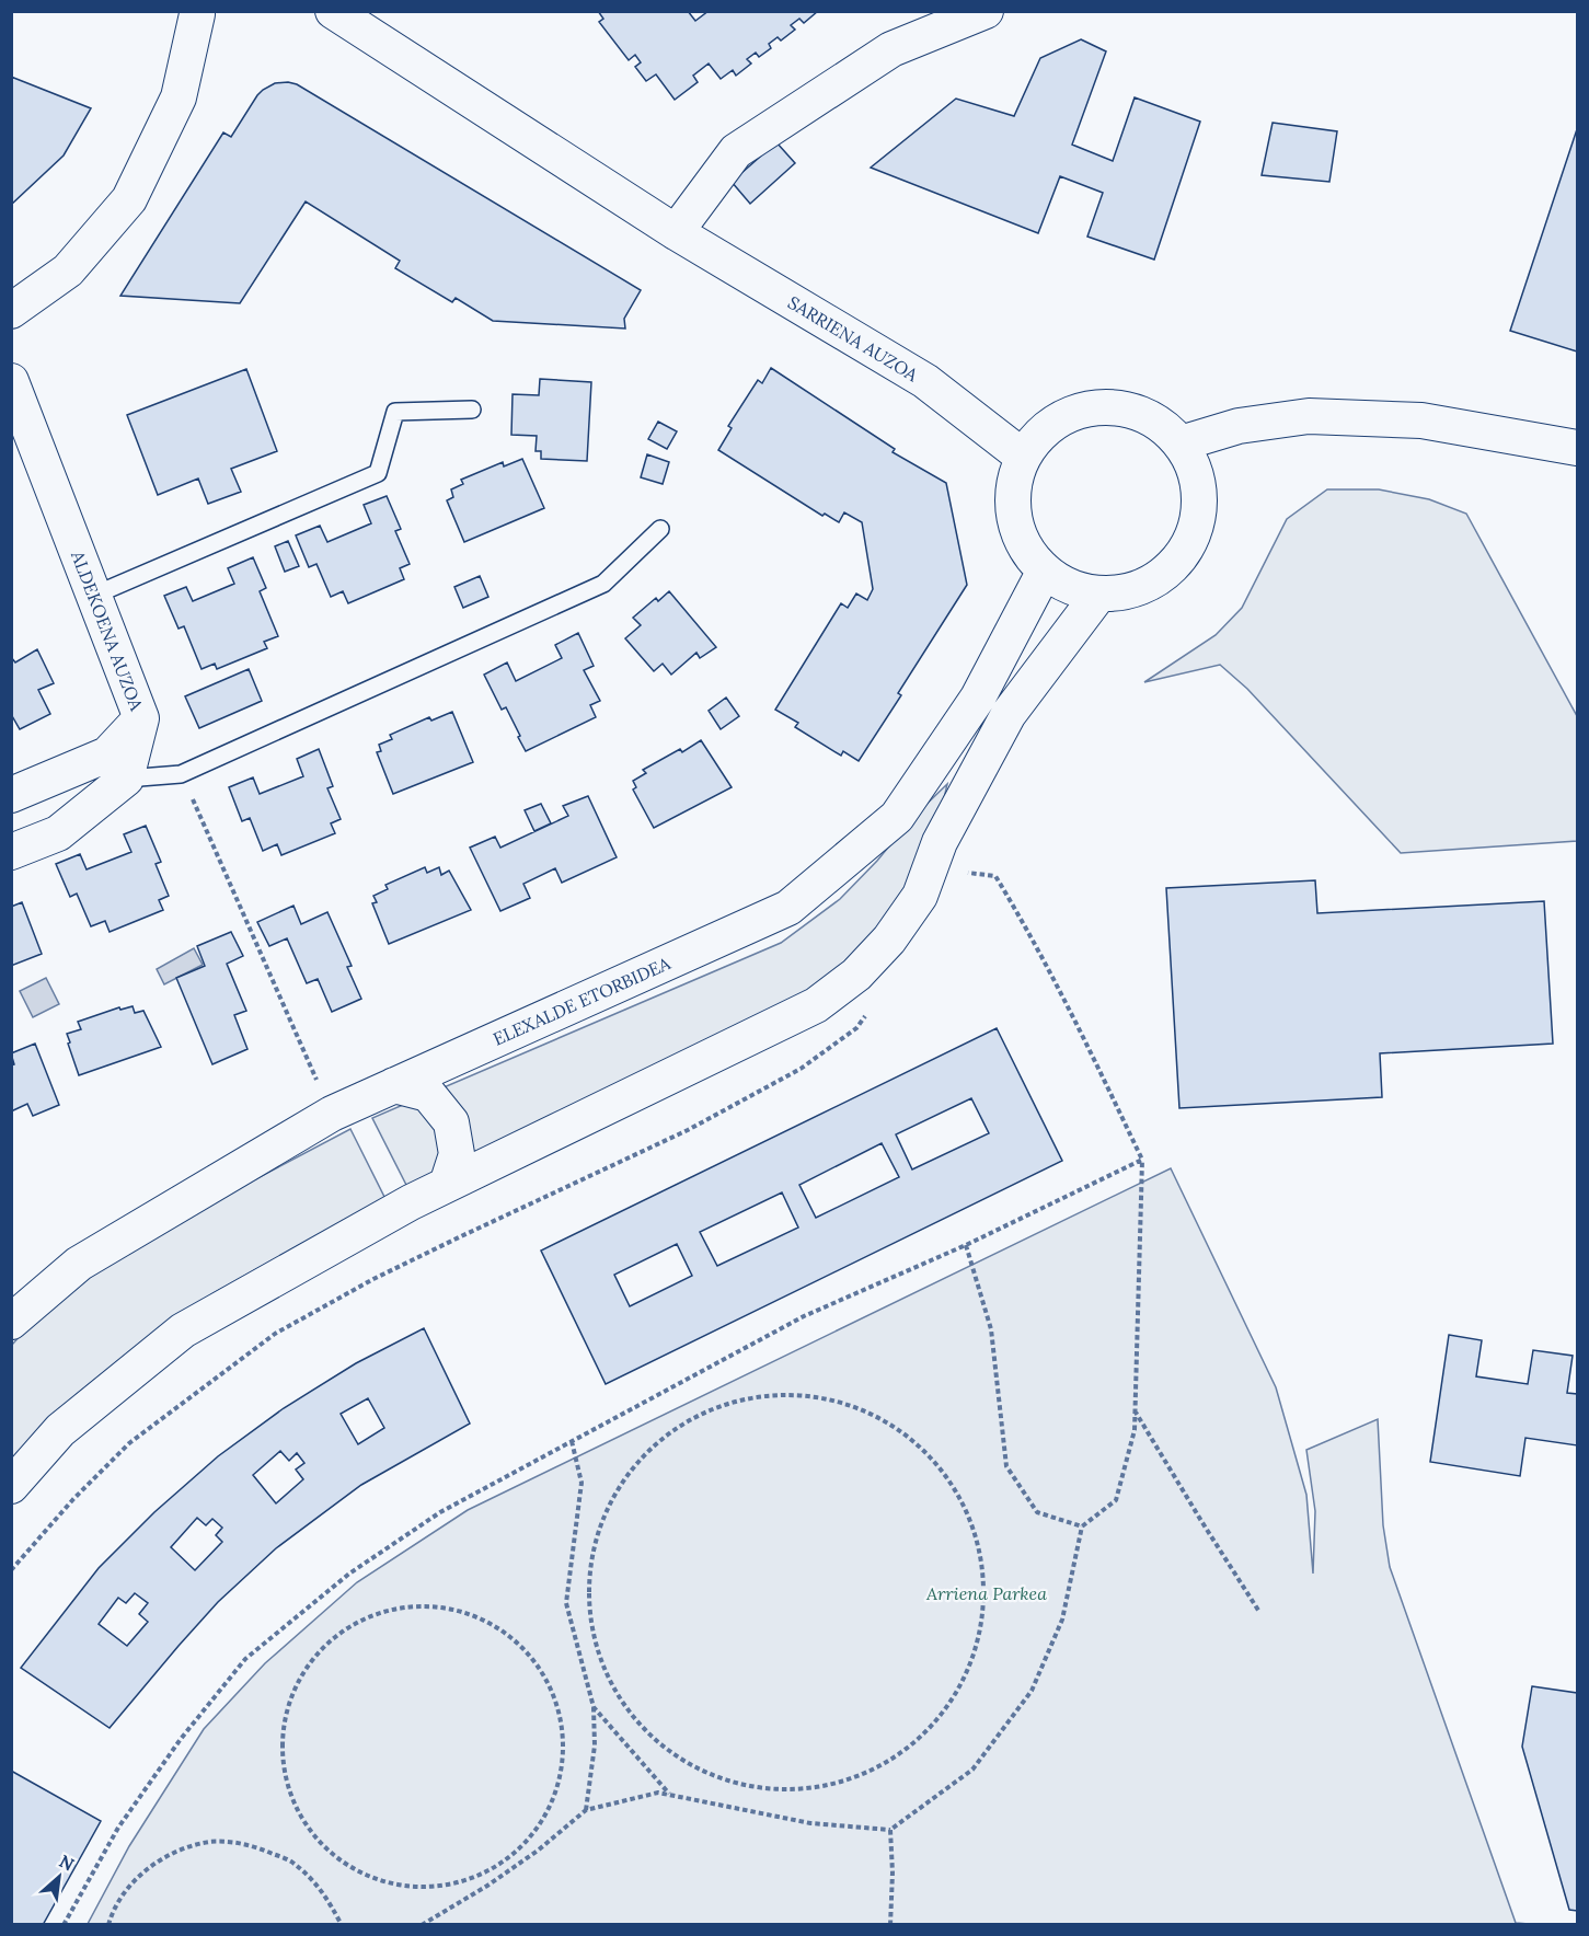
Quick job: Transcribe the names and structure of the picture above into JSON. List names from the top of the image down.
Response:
{
  "streets": {
    "street": ["SARRIENA AUZOA", "ALDEKOENA AUZOA", "ELEXALDE ETORBIDEA"]
  },
  "crossings": [
    ["SARRIENA AUZOA", "ELEXALDE ETORBIDEA"]
  ],
  "parks": ["Arriena Parkea"],
  "north": "top right"
}
